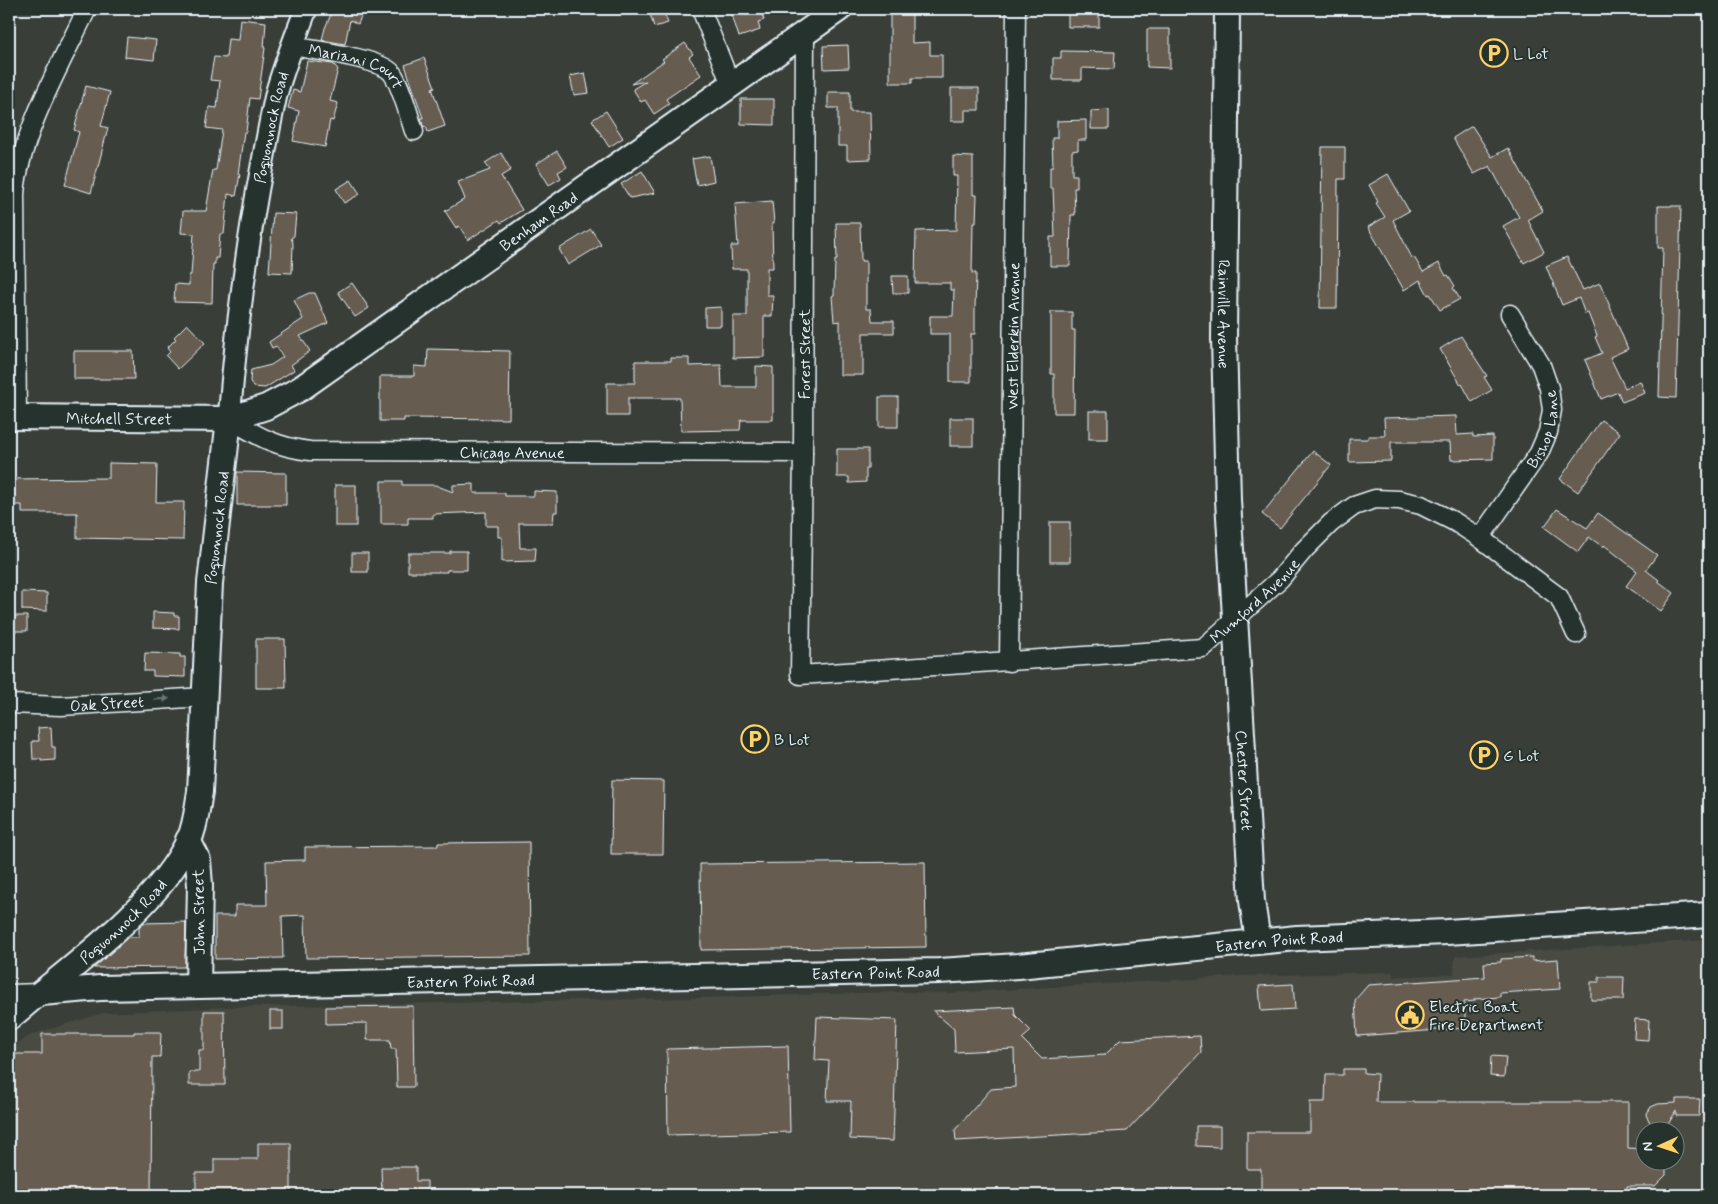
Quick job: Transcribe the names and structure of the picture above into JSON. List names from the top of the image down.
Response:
{
  "streets": {
    "main road": [
      "Poquonnock Road",
      "Benham Road",
      "Rainville Avenue",
      "Mitchell Street",
      "Chester Street",
      "John Street",
      "Eastern Point Road"
    ],
    "street": [
      "Mariani Court",
      "West Elderkin Avenue",
      "Forest Street",
      "Bishop Lane",
      "Chicago Avenue",
      "Mumford Avenue",
      "Oak Street"
    ]
  },
  "crossings": [
    ["Mariani Court", "Poquonnock Road"],
    ["Poquonnock Road", "Benham Road"],
    ["Poquonnock Road", "Mitchell Street"],
    ["Poquonnock Road", "Chicago Avenue"],
    ["Poquonnock Road", "Oak Street"],
    ["Poquonnock Road", "John Street"],
    ["Poquonnock Road", "Eastern Point Road"],
    ["Benham Road", "Forest Street"],
    ["Benham Road", "Mitchell Street"],
    ["Benham Road", "Chicago Avenue"],
    ["Rainville Avenue", "Mumford Avenue"],
    ["Rainville Avenue", "Chester Street"],
    ["West Elderkin Avenue", "Mumford Avenue"],
    ["Forest Street", "Chicago Avenue"],
    ["Forest Street", "Mumford Avenue"],
    ["Mitchell Street", "Chicago Avenue"],
    ["Bishop Lane", "Mumford Avenue"],
    ["Mumford Avenue", "Chester Street"],
    ["Chester Street", "Eastern Point Road"],
    ["John Street", "Eastern Point Road"]
  ],
  "one_way": ["Oak Street"],
  "places": {
    "parking": ["L Lot", "B Lot", "G Lot"],
    "public building": ["Electric Boat Fire Department"]
  },
  "north": "left"
}
